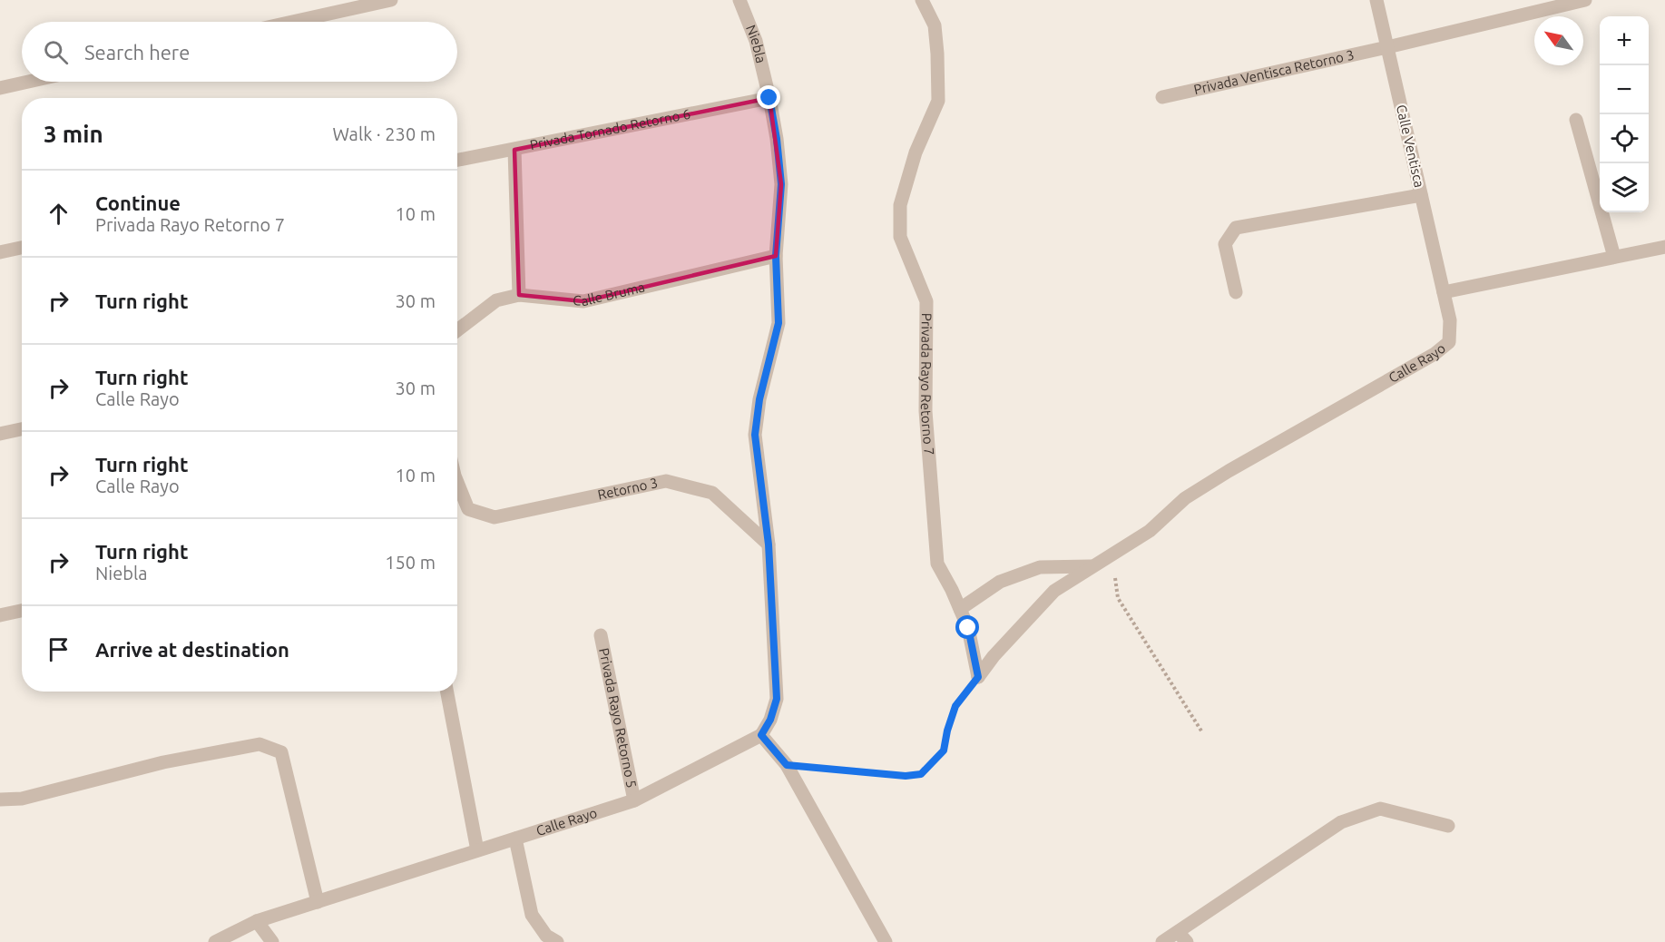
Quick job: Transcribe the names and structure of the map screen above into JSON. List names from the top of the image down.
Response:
{
  "streets": {
    "street": [
      "Niebla",
      "Privada Ventisca Retorno 3",
      "Privada Tornado Retorno 6",
      "Calle Ventisca",
      "Calle Bruma",
      "Calle Rayo",
      "Privada Rayo Retorno 7",
      "Retorno 3",
      "Privada Rayo Retorno 5"
    ]
  },
  "crossings": [
    ["Niebla", "Privada Tornado Retorno 6"],
    ["Niebla", "Calle Bruma"],
    ["Niebla", "Calle Rayo"],
    ["Niebla", "Retorno 3"],
    ["Privada Ventisca Retorno 3", "Calle Ventisca"],
    ["Calle Ventisca", "Calle Rayo"],
    ["Calle Rayo", "Privada Rayo Retorno 5"]
  ],
  "north": "top left",
  "page": {
    "map_buttons": ["+", "−"],
    "search": "Search here",
    "heading": ["3 min", "Walk · 230 m"],
    "list": [
      ["Continue", "Privada Rayo Retorno 7", "10 m"],
      ["Turn right", "30 m"],
      ["Turn right", "Calle Rayo", "30 m"],
      ["Turn right", "Calle Rayo", "10 m"],
      ["Turn right", "Niebla", "150 m"],
      "Arrive at destination"
    ]
  }
}
